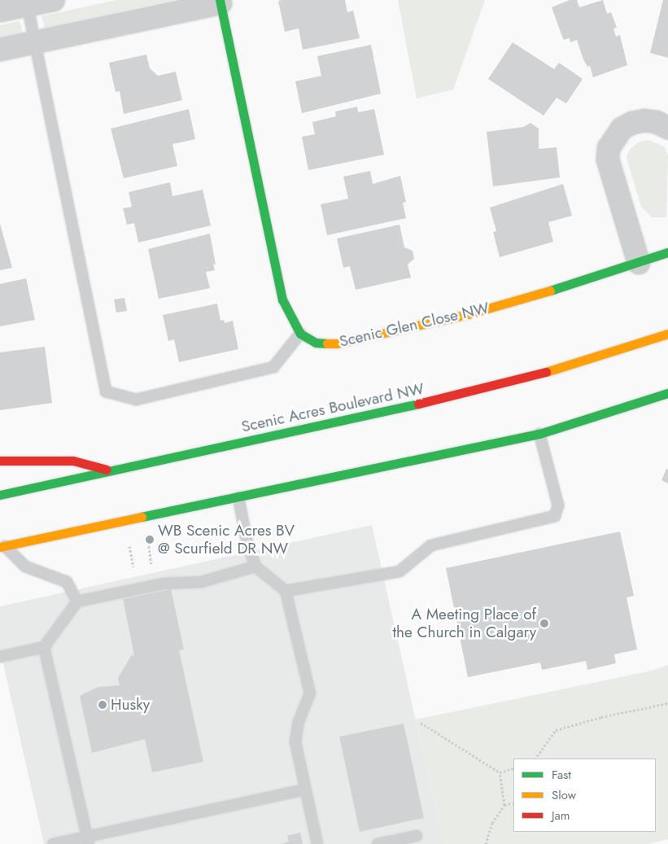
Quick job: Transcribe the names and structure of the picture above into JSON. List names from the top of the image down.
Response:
{
  "streets": {
    "street": ["Scenic Glen Close NW", "Scenic Acres Boulevard NW"]
  },
  "places": ["WB Scenic Acres BV @ Scurfield DR NW", "A Meeting Place of the Church in Calgary", "Husky"],
  "legend": ["Fast", "Slow", "Jam"]
}
